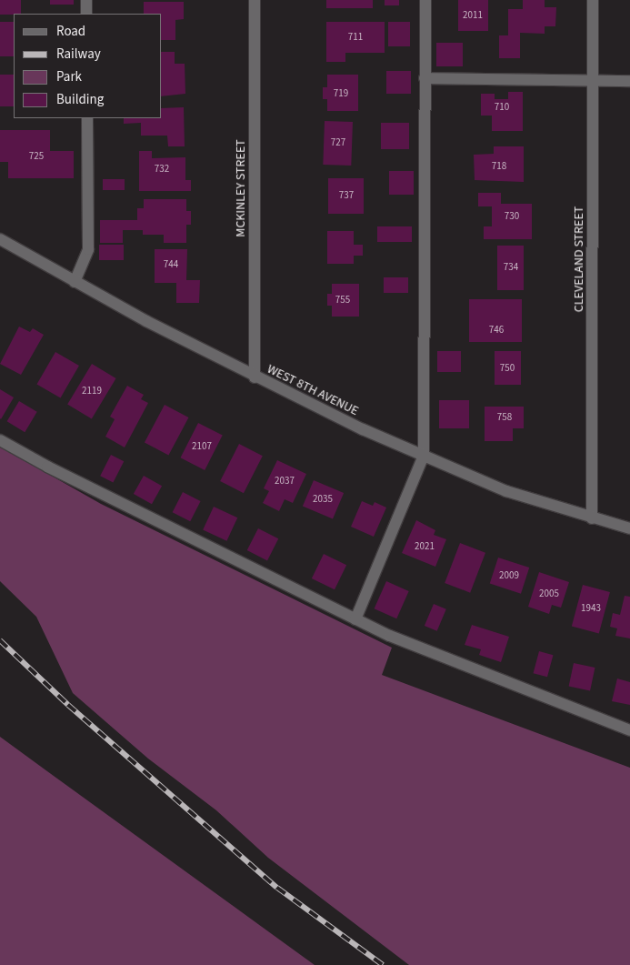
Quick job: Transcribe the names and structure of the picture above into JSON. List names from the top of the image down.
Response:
{
  "streets": {
    "street": ["MCKINLEY STREET", "CLEVELAND STREET", "WEST 8TH AVENUE"]
  },
  "crossings": [
    ["MCKINLEY STREET", "WEST 8TH AVENUE"],
    ["CLEVELAND STREET", "WEST 8TH AVENUE"]
  ],
  "house_numbers": [
    "2011",
    "711",
    "719",
    "710",
    "727",
    "725",
    "718",
    "732",
    "737",
    "730",
    "744",
    "734",
    "755",
    "746",
    "750",
    "2119",
    "758",
    "2107",
    "2037",
    "2035",
    "2021",
    "2009",
    "2005",
    "1943"
  ],
  "legend": [
    "Road",
    "Railway",
    "Park",
    "Building"
  ]
}
